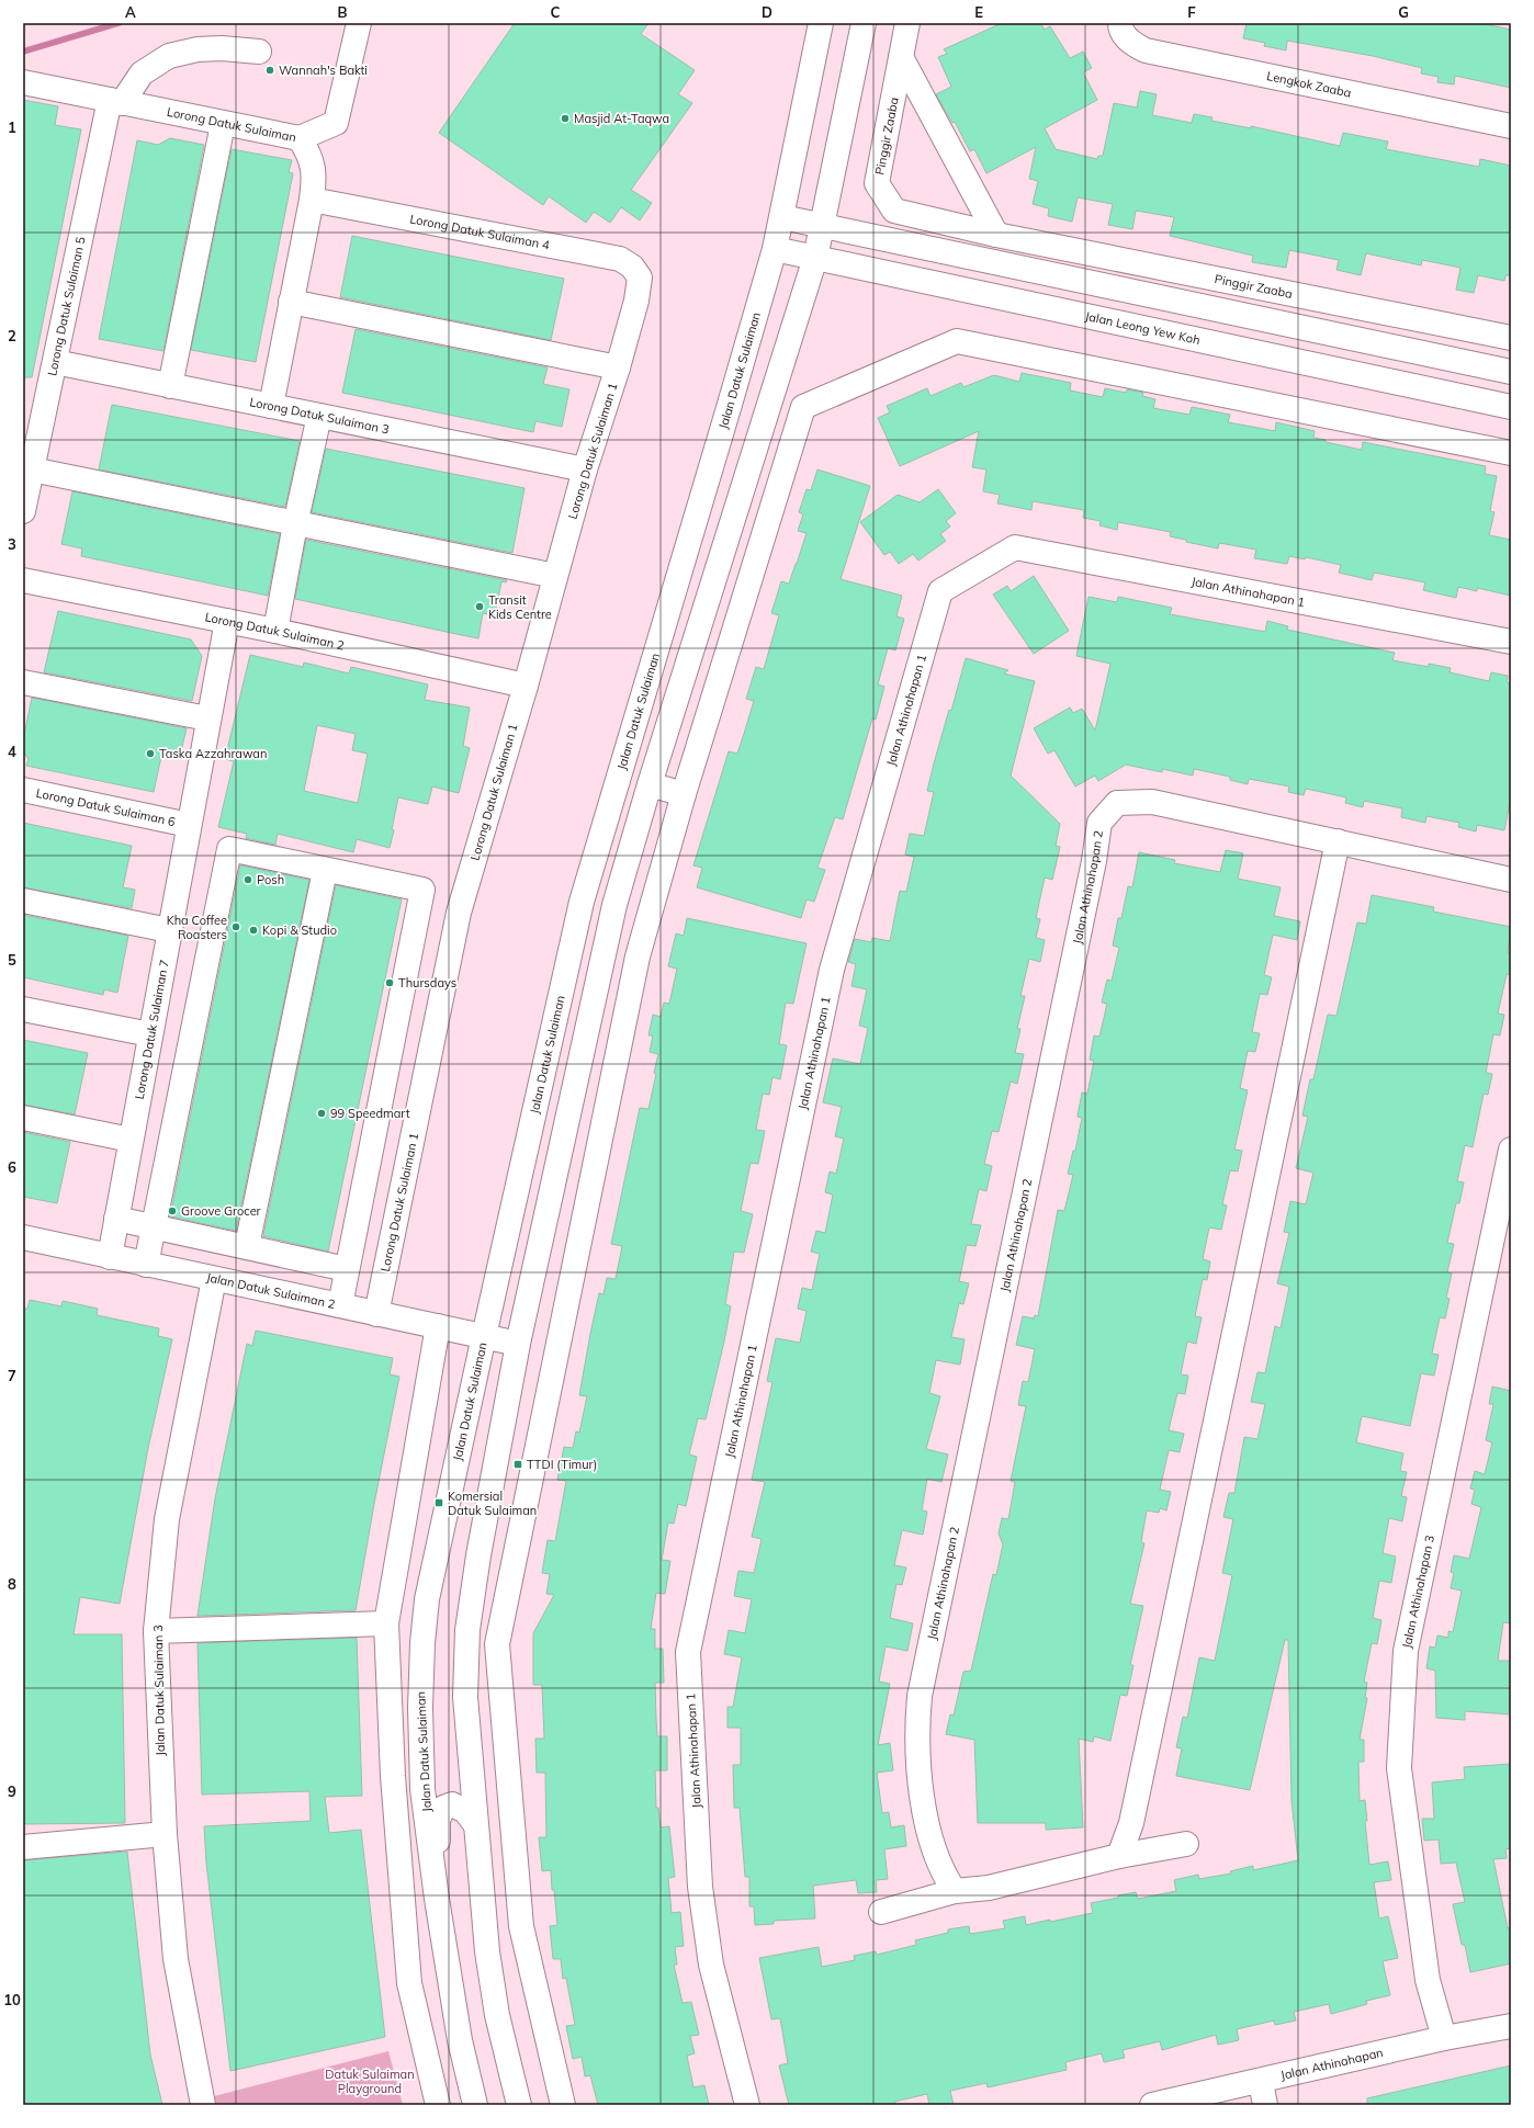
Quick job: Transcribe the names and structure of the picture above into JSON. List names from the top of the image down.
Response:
{
  "streets": {
    "street": [
      "Lengkok Zaaba",
      "Lorong Datuk Sulaiman",
      "Pinggir Zaaba",
      "Lorong Datuk Sulaiman 4",
      "Lorong Datuk Sulaiman 5",
      "Jalan Leong Yew Koh",
      "Jalan Datuk Sulaiman",
      "Lorong Datuk Sulaiman 3",
      "Lorong Datuk Sulaiman 1",
      "Jalan Athinahapan 1",
      "Lorong Datuk Sulaiman 2",
      "Lorong Datuk Sulaiman 6",
      "Jalan Athinahapan 2",
      "Lorong Datuk Sulaiman 7",
      "Jalan Datuk Sulaiman 2",
      "Jalan Athinahapan 3",
      "Jalan Datuk Sulaiman 3",
      "Jalan Athinahapan"
    ]
  },
  "crossings": [
    ["Lorong Datuk Sulaiman", "Lorong Datuk Sulaiman 4"],
    ["Lorong Datuk Sulaiman", "Lorong Datuk Sulaiman 5"],
    ["Lorong Datuk Sulaiman", "Lorong Datuk Sulaiman 3"],
    ["Lorong Datuk Sulaiman 4", "Lorong Datuk Sulaiman 1"],
    ["Lorong Datuk Sulaiman 5", "Lorong Datuk Sulaiman 3"],
    ["Jalan Leong Yew Koh", "Jalan Datuk Sulaiman"],
    ["Jalan Datuk Sulaiman", "Jalan Datuk Sulaiman 2"],
    ["Lorong Datuk Sulaiman 3", "Lorong Datuk Sulaiman 1"],
    ["Lorong Datuk Sulaiman 1", "Lorong Datuk Sulaiman 2"],
    ["Lorong Datuk Sulaiman 1", "Jalan Datuk Sulaiman 2"],
    ["Lorong Datuk Sulaiman 2", "Lorong Datuk Sulaiman 7"],
    ["Lorong Datuk Sulaiman 6", "Lorong Datuk Sulaiman 7"],
    ["Lorong Datuk Sulaiman 7", "Jalan Datuk Sulaiman 2"],
    ["Jalan Datuk Sulaiman 2", "Jalan Datuk Sulaiman 3"],
    ["Jalan Athinahapan 3", "Jalan Athinahapan"]
  ],
  "parks": ["Datuk Sulaiman Playground"],
  "places": {
    "other": [
      "Wannah's Bakti",
      "Masjid At-Taqwa",
      "Transit Kids Centre",
      "Taska Azzahrawan",
      "Posh",
      "Kha Coffee Roasters",
      "Kopi & Studio",
      "Thursdays",
      "99 Speedmart",
      "Groove Grocer"
    ],
    "transit": ["TTDI (Timur)", "Komersial Datuk Sulaiman"]
  },
  "grid": {
    "columns": [
      "A",
      "B",
      "C",
      "D",
      "E",
      "F",
      "G"
    ],
    "rows": [
      "1",
      "2",
      "3",
      "4",
      "5",
      "6",
      "7",
      "8",
      "9",
      "10"
    ]
  }
}
